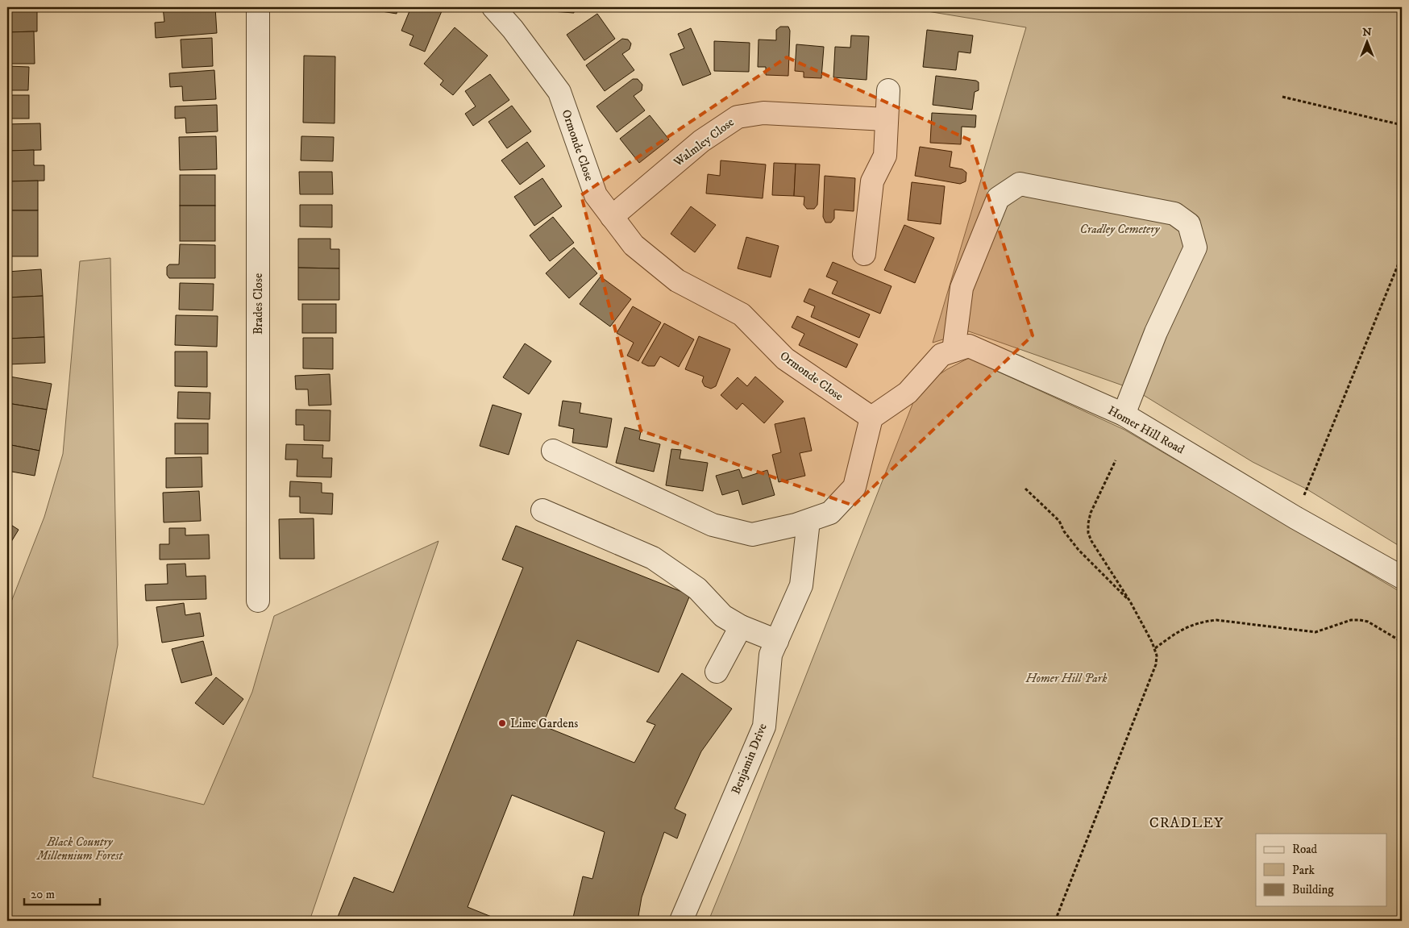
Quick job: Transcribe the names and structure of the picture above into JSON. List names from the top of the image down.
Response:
{
  "streets": {
    "street": [
      "Walmley Close",
      "Ormonde Close",
      "Brades Close",
      "Homer Hill Road",
      "Benjamin Drive"
    ]
  },
  "crossings": [
    ["Walmley Close", "Ormonde Close"],
    ["Ormonde Close", "Homer Hill Road"]
  ],
  "districts": ["CRADLEY"],
  "parks": ["Cradley Cemetery", "Homer Hill Park", "Black Country Millennium Forest"],
  "places": ["Lime Gardens"],
  "legend": ["Road", "Park", "Building"],
  "scale_bar": "20 m",
  "north": "top"
}
